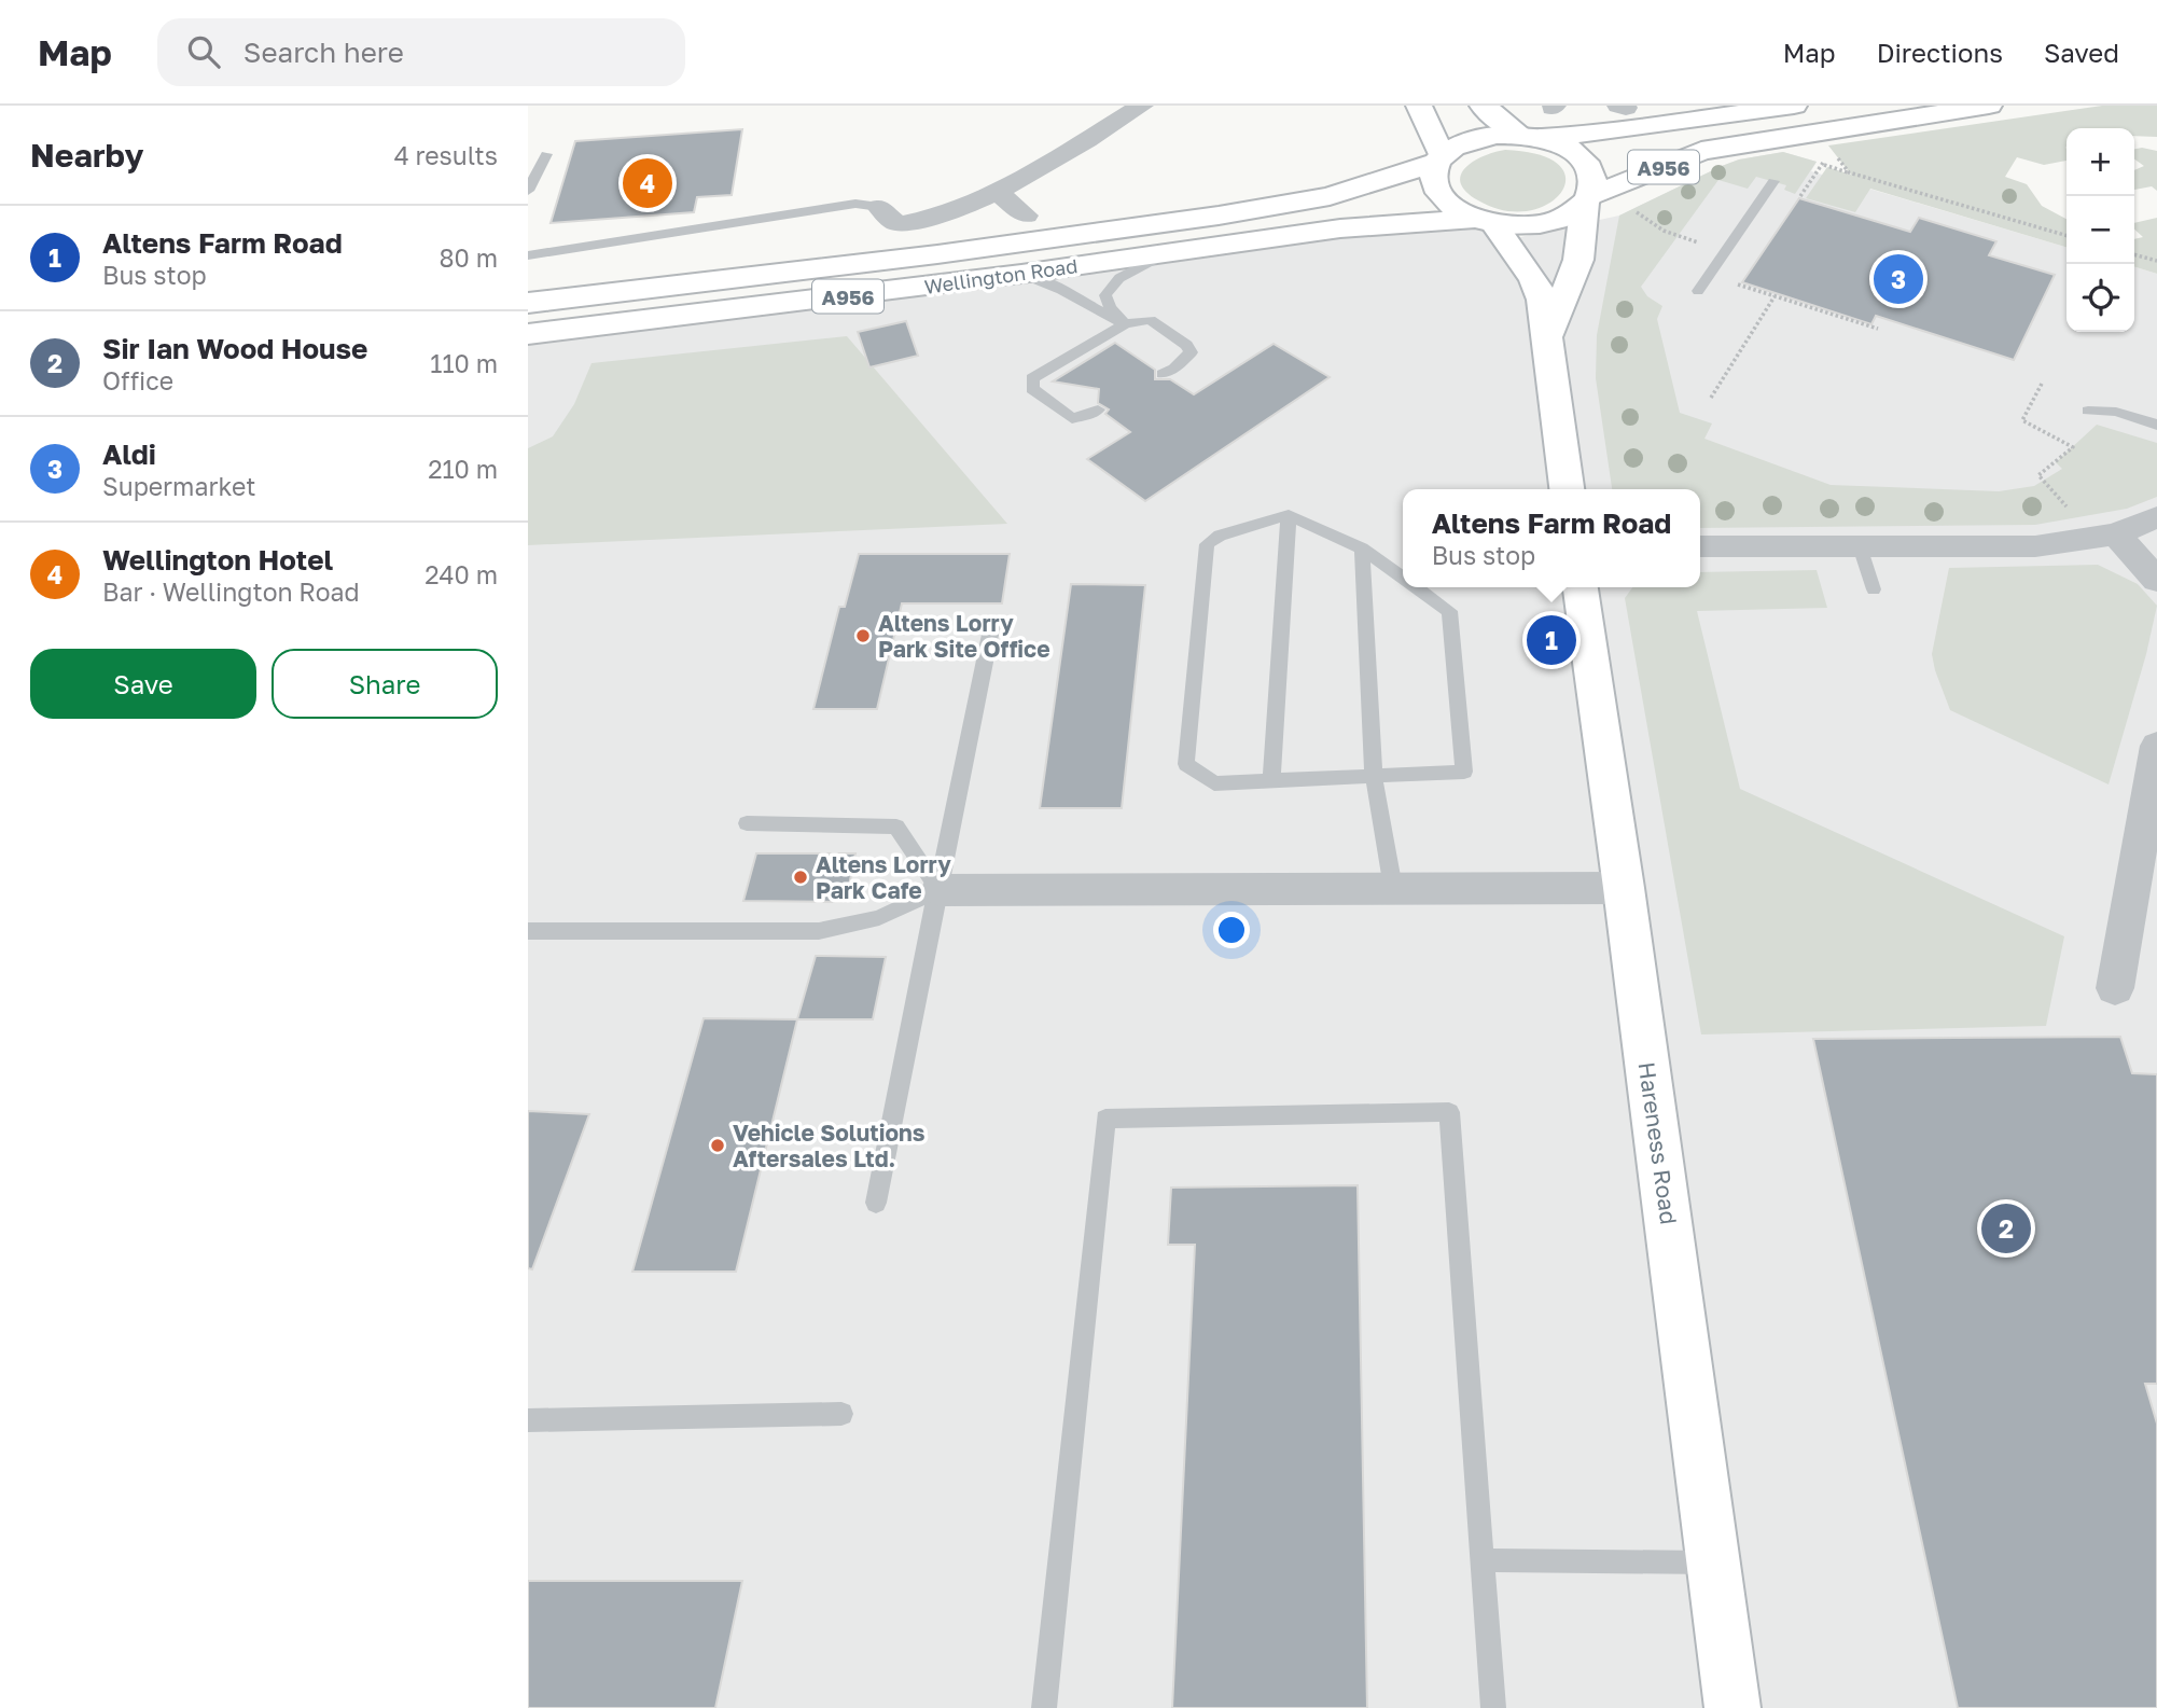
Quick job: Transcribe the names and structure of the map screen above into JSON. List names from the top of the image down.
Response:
{
  "streets": {
    "main road": ["A956", "Wellington Road", "Hareness Road"]
  },
  "crossings": [
    ["A956", "Wellington Road"]
  ],
  "places": ["Altens Lorry Park Site Office", "Altens Lorry Park Cafe", "Vehicle Solutions Aftersales Ltd."],
  "page": {
    "header": "Map",
    "search": "Search here",
    "nav": ["Map", "Directions", "Saved"],
    "heading": ["Nearby", "4 results"],
    "map_buttons": ["+", "−"],
    "pins": [
      "4",
      "3",
      "1",
      "2"
    ],
    "list": [
      {
        "mark": "1",
        "name": "Altens Farm Road",
        "note": "Bus stop",
        "value": "80 m"
      },
      {
        "mark": "2",
        "name": "Sir Ian Wood House",
        "note": "Office",
        "value": "110 m"
      },
      {
        "mark": "3",
        "name": "Aldi",
        "note": "Supermarket",
        "value": "210 m"
      },
      {
        "mark": "4",
        "name": "Wellington Hotel",
        "note": "Bar · Wellington Road",
        "value": "240 m"
      }
    ],
    "popup": ["Altens Farm Road", "Bus stop"],
    "buttons": ["Save", "Share"]
  }
}
